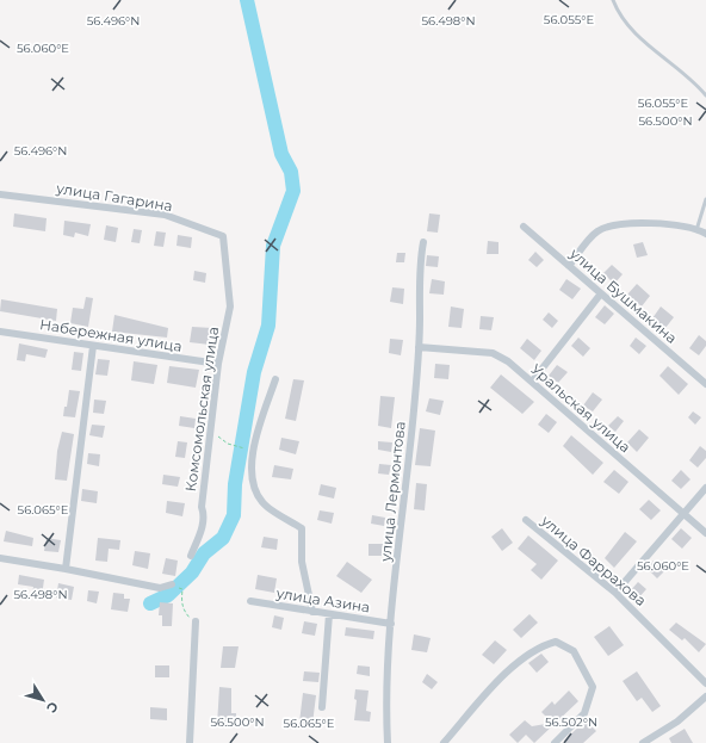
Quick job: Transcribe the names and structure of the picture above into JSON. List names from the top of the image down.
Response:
{
  "streets": {
    "street": [
      "улица Гагарина",
      "улица Бушмакина",
      "Набережная улица",
      "Уральская улица",
      "Комсомольская улица",
      "улица Лермонтова",
      "улица Фаррахова",
      "улица Азина"
    ]
  },
  "crossings": [
    ["улица Гагарина", "Комсомольская улица"],
    ["Набережная улица", "Комсомольская улица"],
    ["Уральская улица", "улица Лермонтова"],
    ["улица Лермонтова", "улица Азина"]
  ],
  "north": "bottom right",
  "coordinates": [
    "56.055°E",
    "56.496°N",
    "56.498°N",
    "56.060°E",
    "56.500°N",
    "56.065°E",
    "56.502°N"
  ]
}
